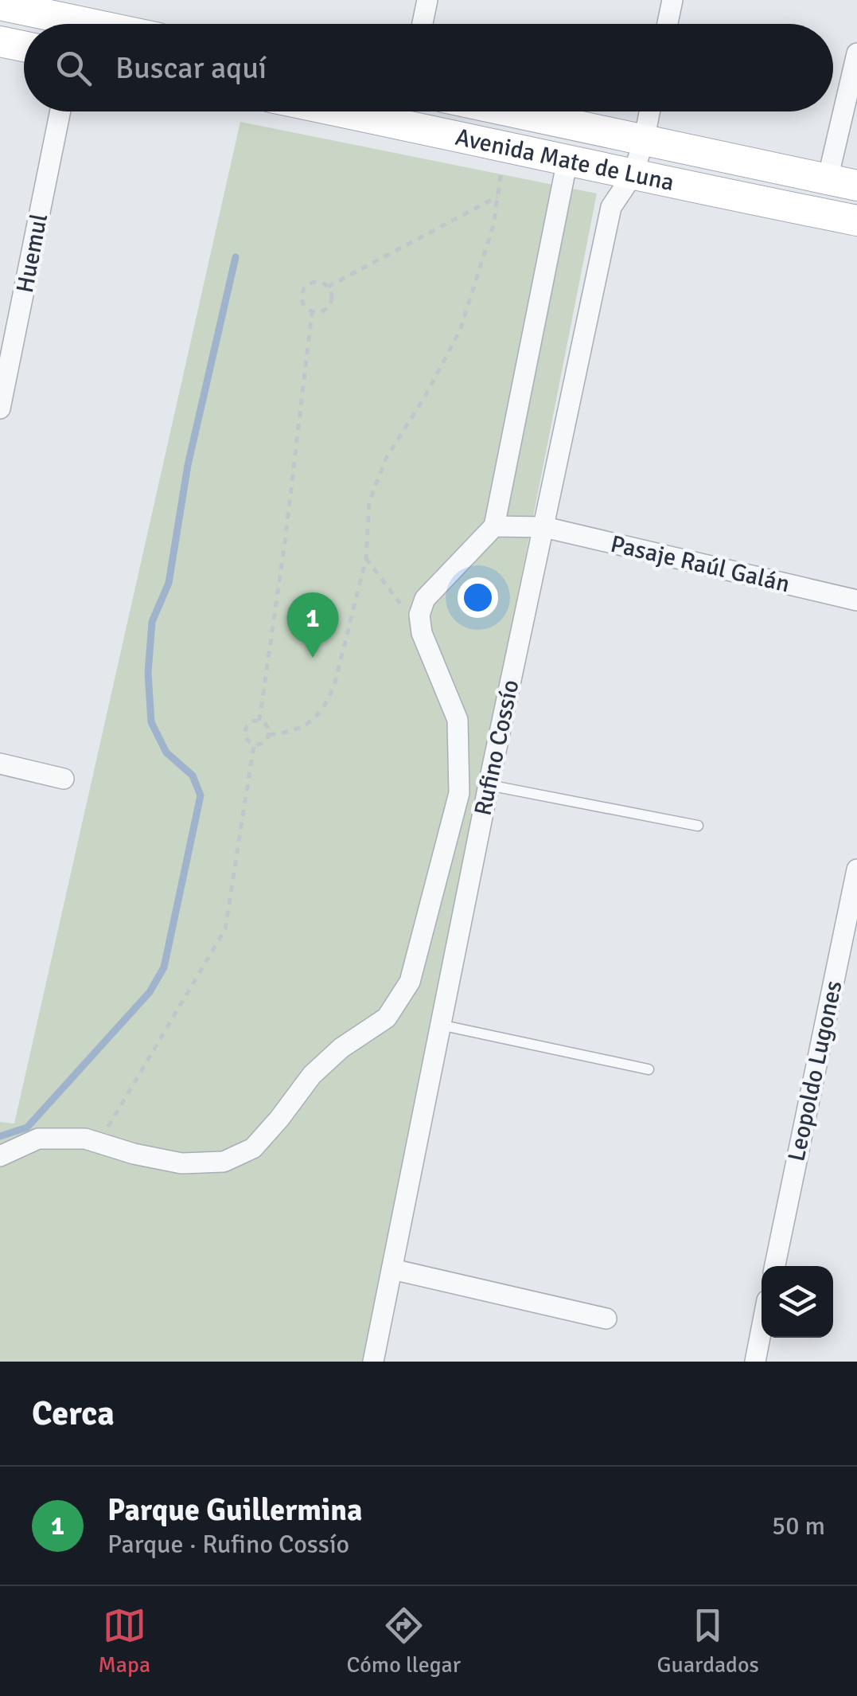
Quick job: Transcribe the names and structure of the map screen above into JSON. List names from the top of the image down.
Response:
{
  "streets": {
    "main road": ["Avenida Mate de Luna"],
    "street": [
      "Huemul",
      "Pasaje Raúl Galán",
      "Rufino Cossío",
      "Leopoldo Lugones"
    ]
  },
  "crossings": [
    ["Avenida Mate de Luna", "Rufino Cossío"],
    ["Pasaje Raúl Galán", "Rufino Cossío"]
  ],
  "page": {
    "search": "Buscar aquí",
    "pins": "1",
    "heading": "Cerca",
    "list": [
      {
        "mark": "1",
        "name": "Parque Guillermina",
        "note": "Parque · Rufino Cossío",
        "value": "50 m"
      }
    ],
    "nav": ["Mapa", "Cómo llegar", "Guardados"]
  }
}
